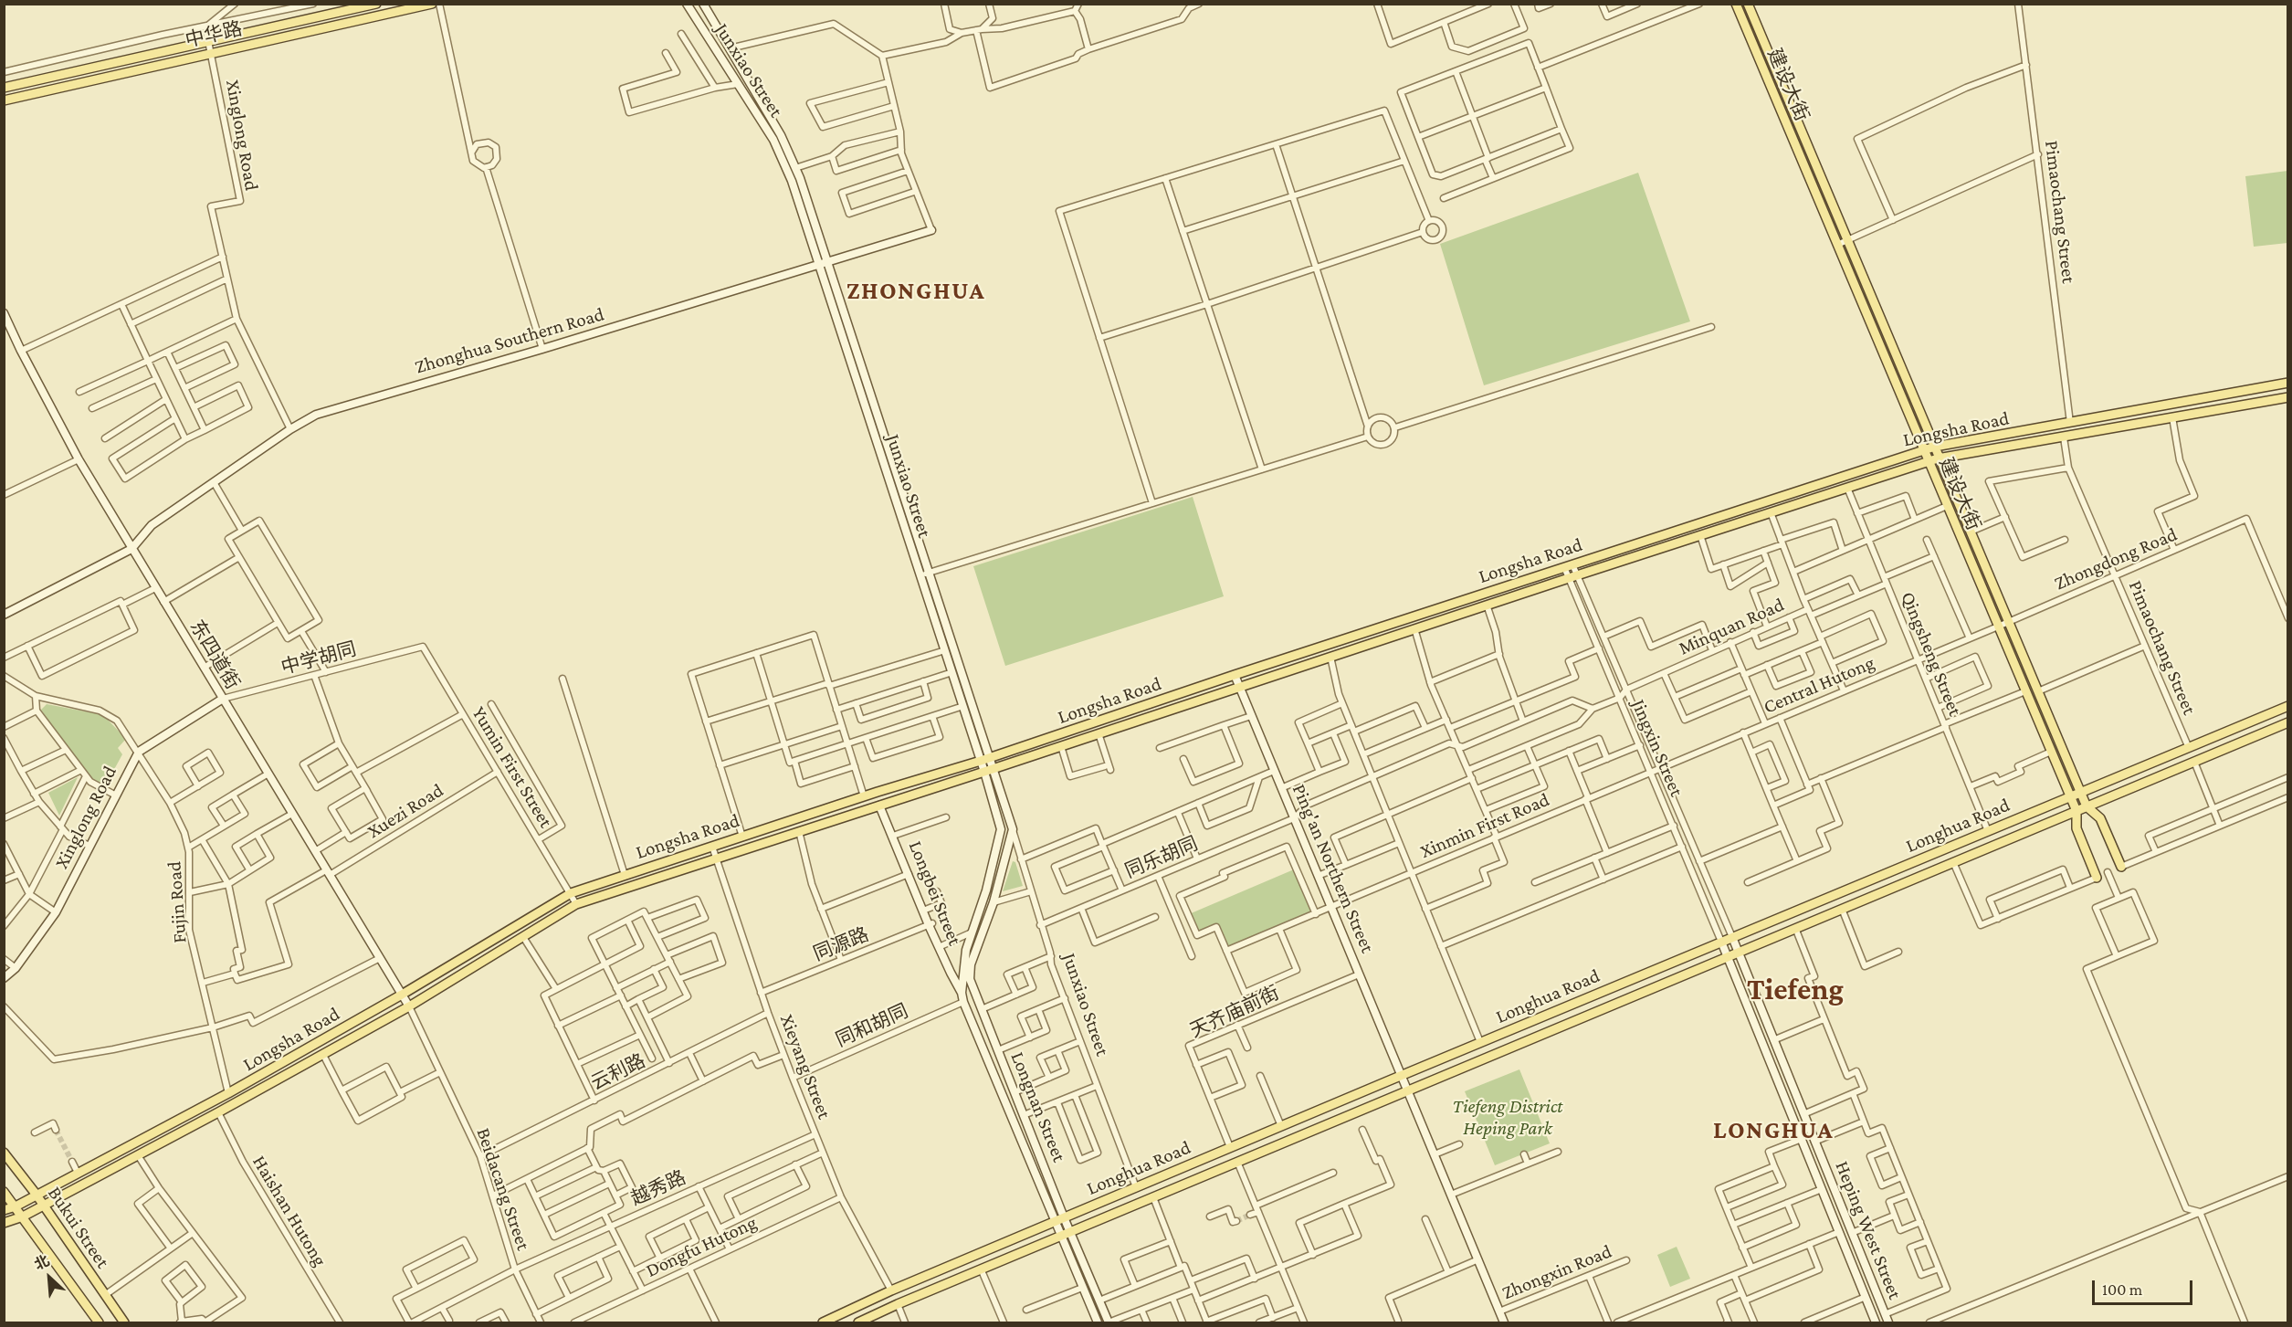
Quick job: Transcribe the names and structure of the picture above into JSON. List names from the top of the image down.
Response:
{
  "streets": {
    "main road": [
      "中华路",
      "Junxiao Street",
      "建设大街",
      "Xinglong Road",
      "Zhonghua Southern Road",
      "Longsha Road",
      "东四道街",
      "Longhua Road",
      "Ping'an Northern Street",
      "Longbei Street",
      "Longnan Street",
      "Bukui Street",
      "Heping West Street"
    ],
    "street": [
      "Pimaochang Street",
      "Zhongdong Road",
      "Minquan Road",
      "Qingsheng Street",
      "中学胡同",
      "Central Hutong",
      "Jingxin Street",
      "Yumin First Street",
      "Xuezi Road",
      "Xinmin First Road",
      "同乐胡同",
      "Fujin Road",
      "同源路",
      "天齐庙前街",
      "同和胡同",
      "Xieyang Street",
      "云利路",
      "越秀路",
      "Beidacang Street",
      "Haishan Hutong",
      "Dongfu Hutong",
      "Zhongxin Road"
    ]
  },
  "crossings": [
    ["中华路", "Xinglong Road"],
    ["Junxiao Street", "Zhonghua Southern Road"],
    ["Junxiao Street", "Longsha Road"],
    ["Junxiao Street", "Longhua Road"],
    ["Junxiao Street", "同乐胡同"],
    ["Junxiao Street", "Longbei Street"],
    ["Junxiao Street", "同和胡同"],
    ["Junxiao Street", "Longnan Street"],
    ["建设大街", "Longsha Road"],
    ["建设大街", "Zhongdong Road"],
    ["建设大街", "Central Hutong"],
    ["建设大街", "Longhua Road"],
    ["Xinglong Road", "Zhonghua Southern Road"],
    ["Xinglong Road", "东四道街"],
    ["Xinglong Road", "中学胡同"],
    ["Xinglong Road", "Fujin Road"],
    ["Pimaochang Street", "Longsha Road"],
    ["Pimaochang Street", "Zhongdong Road"],
    ["Pimaochang Street", "Longhua Road"],
    ["Zhonghua Southern Road", "东四道街"],
    ["Longsha Road", "Qingsheng Street"],
    ["Longsha Road", "东四道街"],
    ["Longsha Road", "Jingxin Street"],
    ["Longsha Road", "Yumin First Street"],
    ["Longsha Road", "Ping'an Northern Street"],
    ["Longsha Road", "Longbei Street"],
    ["Longsha Road", "Fujin Road"],
    ["Longsha Road", "Xieyang Street"],
    ["Longsha Road", "Beidacang Street"],
    ["Longsha Road", "Haishan Hutong"],
    ["Longsha Road", "Bukui Street"],
    ["Zhongdong Road", "Central Hutong"],
    ["Minquan Road", "Jingxin Street"],
    ["Qingsheng Street", "Central Hutong"],
    ["Qingsheng Street", "Longhua Road"],
    ["东四道街", "中学胡同"],
    ["东四道街", "Xuezi Road"],
    ["东四道街", "Beidacang Street"],
    ["中学胡同", "Yumin First Street"],
    ["Central Hutong", "Jingxin Street"],
    ["Central Hutong", "Xinmin First Road"],
    ["Jingxin Street", "Xinmin First Road"],
    ["Jingxin Street", "Longhua Road"],
    ["Jingxin Street", "Heping West Street"],
    ["Yumin First Street", "Xuezi Road"],
    ["Xinmin First Road", "Ping'an Northern Street"],
    ["Longhua Road", "Ping'an Northern Street"],
    ["Longhua Road", "天齐庙前街"],
    ["Longhua Road", "Xieyang Street"],
    ["Longhua Road", "Longnan Street"],
    ["Longhua Road", "Heping West Street"],
    ["同乐胡同", "Ping'an Northern Street"],
    ["Ping'an Northern Street", "天齐庙前街"],
    ["Ping'an Northern Street", "Zhongxin Road"],
    ["Longbei Street", "同源路"],
    ["同源路", "Xieyang Street"],
    ["同和胡同", "Xieyang Street"],
    ["同和胡同", "Longnan Street"],
    ["Xieyang Street", "云利路"],
    ["Xieyang Street", "越秀路"],
    ["Xieyang Street", "Dongfu Hutong"],
    ["云利路", "Beidacang Street"],
    ["越秀路", "Beidacang Street"]
  ],
  "districts": ["ZHONGHUA", "Tiefeng", "LONGHUA"],
  "parks": ["Tiefeng District Heping Park"],
  "scale_bar": "100 m",
  "north": "top left"
}
